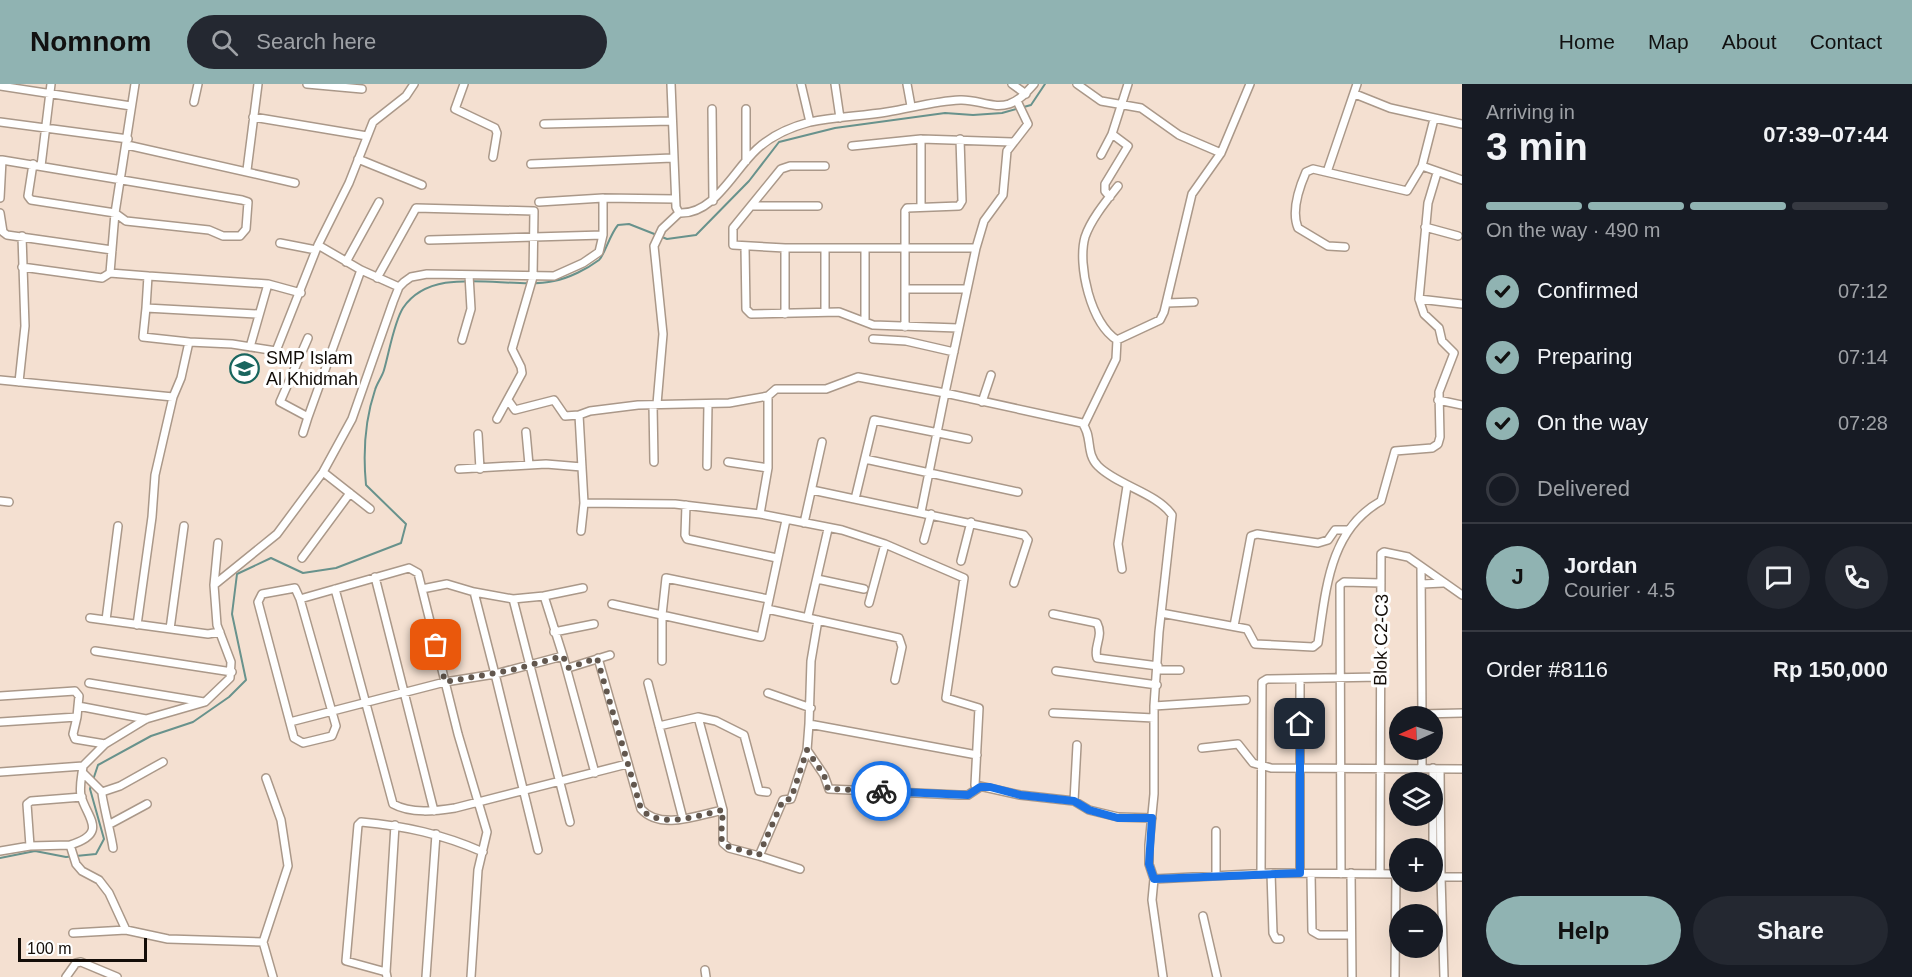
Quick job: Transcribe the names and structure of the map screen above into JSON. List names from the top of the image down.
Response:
{
  "streets": {
    "street": ["Blok C2-C3"]
  },
  "places": {
    "school or university": ["SMP Islam Al Khidmah"]
  },
  "scale_bar": "100 m",
  "north": "left",
  "page": {
    "header": "Nomnom",
    "search": "Search here",
    "nav": [
      "Home",
      "Map",
      "About",
      "Contact"
    ],
    "heading": ["3 min", "Arriving in", "07:39–07:44"],
    "panel": [
      "Jordan",
      "Courier · 4.5",
      "Order #8116",
      "Rp 150,000"
    ],
    "bar": "On the way · 490 m",
    "list": [
      ["Confirmed", "07:12"],
      ["Preparing", "07:14"],
      ["On the way", "07:28"],
      "Delivered"
    ],
    "round": "J",
    "map_buttons": ["+", "−"],
    "buttons": ["Help", "Share"],
    "scale": "100 m"
  }
}
